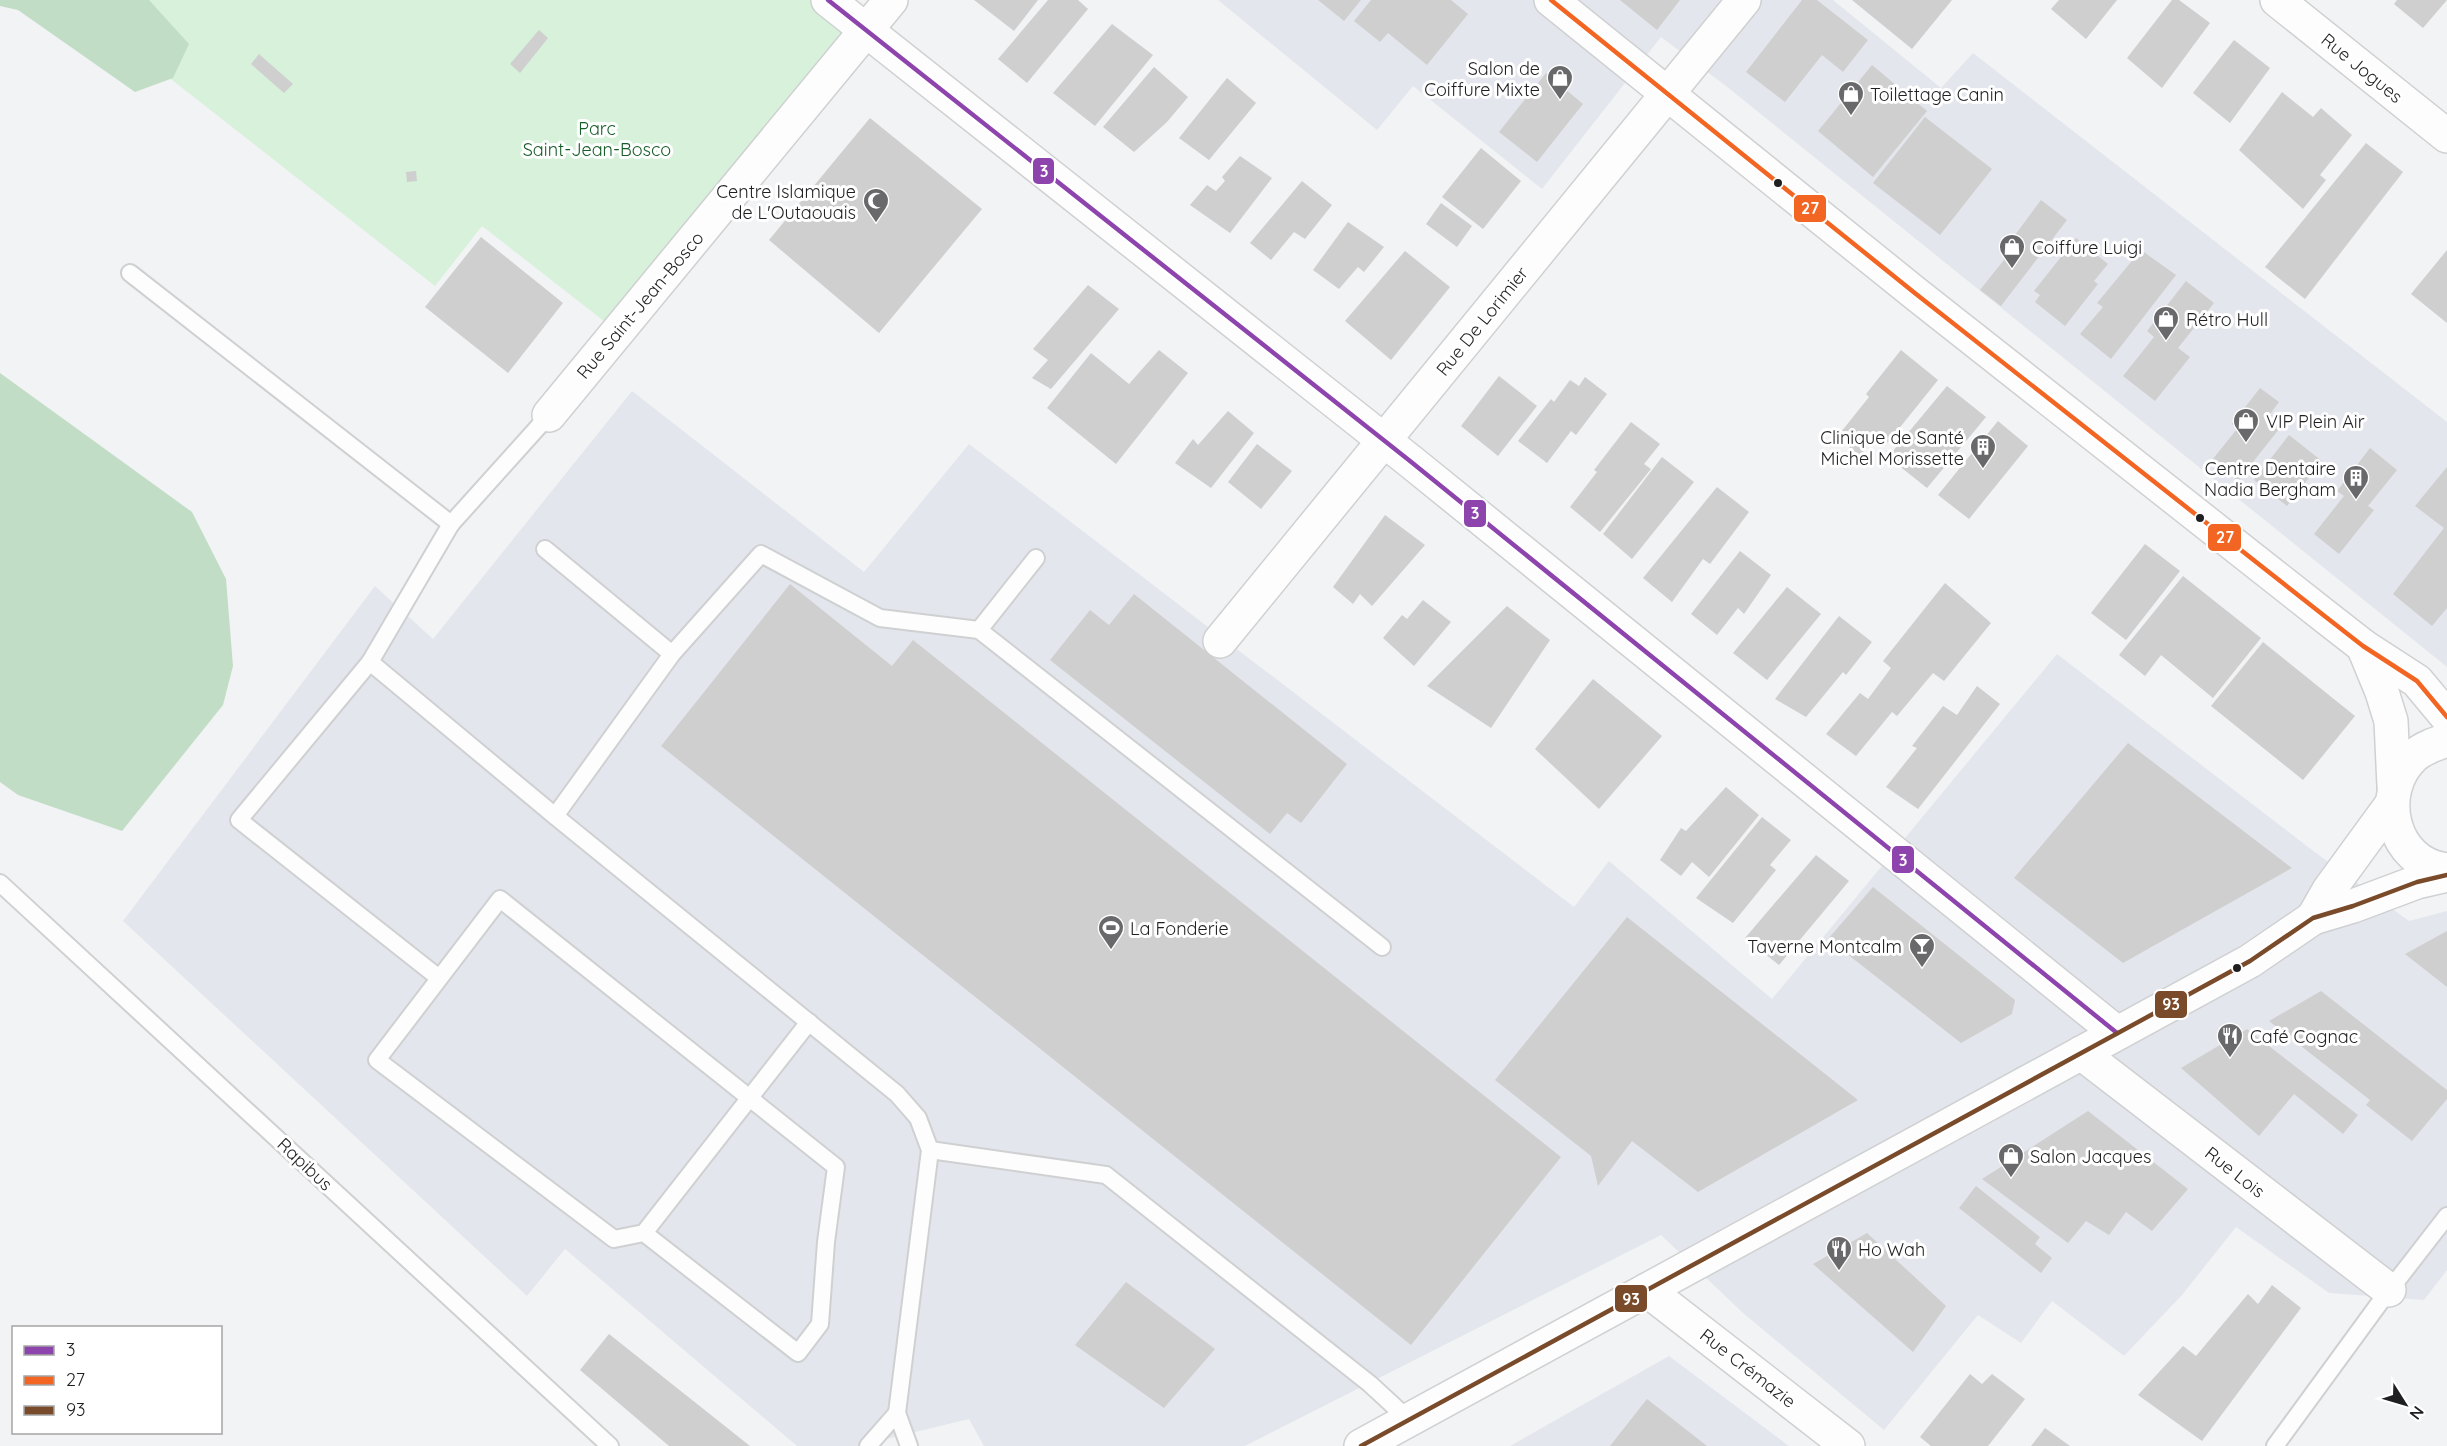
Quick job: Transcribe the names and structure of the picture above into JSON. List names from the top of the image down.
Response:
{
  "streets": {
    "street": [
      "Rue Jogues",
      "Rue Saint-Jean-Bosco",
      "Rue De Lorimier",
      "Rue Lois",
      "Rue Crémazie"
    ],
    "lane": ["Rapibus"]
  },
  "parks": ["Parc Saint-Jean-Bosco"],
  "places": {
    "shop": [
      "Salon de Coiffure Mixte",
      "Toilettage Canin",
      "Coiffure Luigi",
      "Rétro Hull",
      "VIP Plein Air",
      "Salon Jacques"
    ],
    "mosque": ["Centre Islamique de L'Outaouais"],
    "building": ["Clinique de Santé Michel Morissette", "Centre Dentaire Nadia Bergham"],
    "sports": ["La Fonderie"],
    "bar": ["Taverne Montcalm"],
    "restaurant": ["Café Cognac", "Ho Wah"]
  },
  "lines": ["transit line 3", "transit line 27", "transit line 93"],
  "legend": ["3", "27", "93"],
  "north": "bottom right"
}
